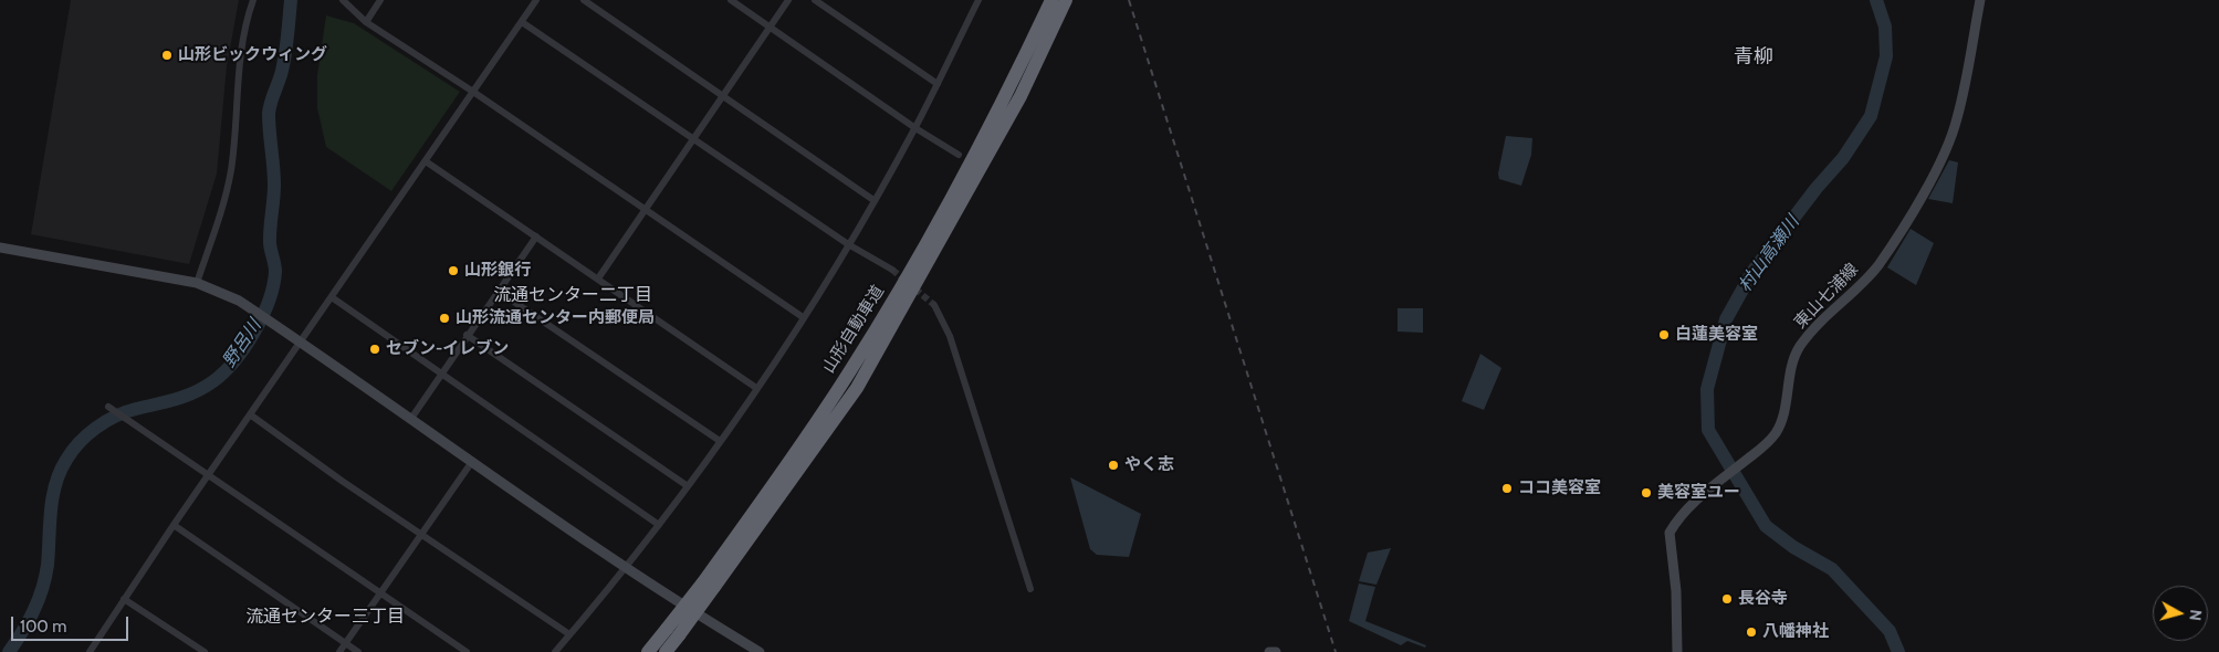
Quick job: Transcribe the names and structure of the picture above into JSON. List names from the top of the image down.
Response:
{
  "streets": {
    "highway": ["山形自動車道"],
    "street": ["東山七浦線"]
  },
  "districts": ["青柳", "流通センター二丁目", "流通センター三丁目"],
  "water": ["村山高瀬川", "野呂川"],
  "places": [
    "山形ビックウィング",
    "山形銀行",
    "山形流通センター内郵便局",
    "白蓮美容室",
    "セブン-イレブン",
    "やく志",
    "ココ美容室",
    "美容室ユー",
    "長谷寺",
    "八幡神社"
  ],
  "scale_bar": "100 m",
  "north": "right"
}
